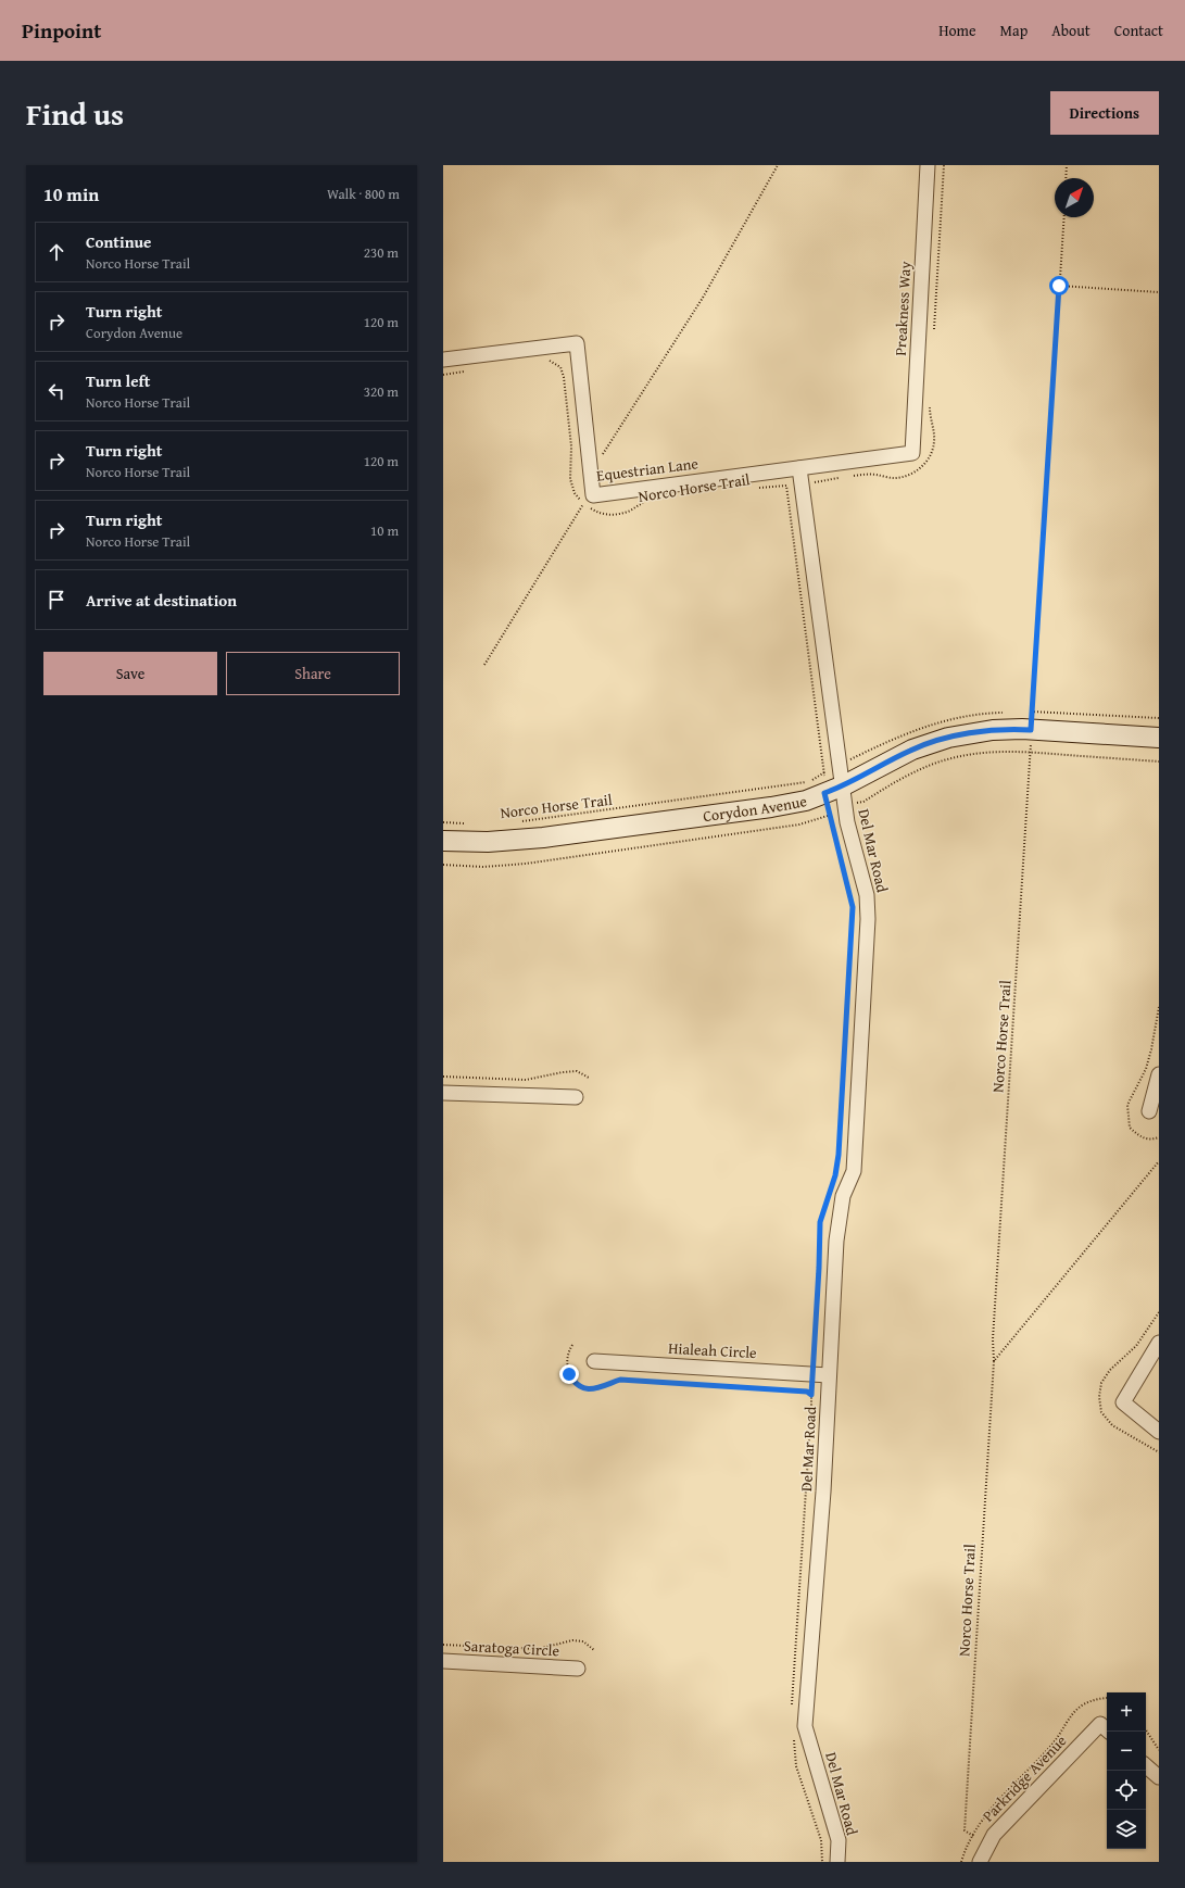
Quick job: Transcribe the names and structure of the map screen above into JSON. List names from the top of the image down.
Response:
{
  "streets": {
    "main road": ["Corydon Avenue"],
    "street": [
      "Preakness Way",
      "Equestrian Lane",
      "Del Mar Road",
      "Hialeah Circle",
      "Saratoga Circle",
      "Parkridge Avenue"
    ],
    "path": ["Norco Horse Trail"]
  },
  "crossings": [
    ["Preakness Way", "Equestrian Lane"],
    ["Equestrian Lane", "Del Mar Road"],
    ["Norco Horse Trail", "Corydon Avenue"],
    ["Norco Horse Trail", "Del Mar Road"],
    ["Norco Horse Trail", "Hialeah Circle"],
    ["Corydon Avenue", "Del Mar Road"],
    ["Del Mar Road", "Hialeah Circle"]
  ],
  "north": "top right",
  "page": {
    "header": "Pinpoint",
    "nav": [
      "Home",
      "Map",
      "About",
      "Contact"
    ],
    "title": "Find us",
    "buttons": [
      "Directions",
      ["Save", "Share"]
    ],
    "heading": ["10 min", "Walk · 800 m"],
    "list": [
      ["Continue", "Norco Horse Trail", "230 m"],
      ["Turn right", "Corydon Avenue", "120 m"],
      ["Turn left", "Norco Horse Trail", "320 m"],
      ["Turn right", "Norco Horse Trail", "120 m"],
      ["Turn right", "Norco Horse Trail", "10 m"],
      "Arrive at destination"
    ],
    "map_buttons": ["+", "−"]
  }
}
